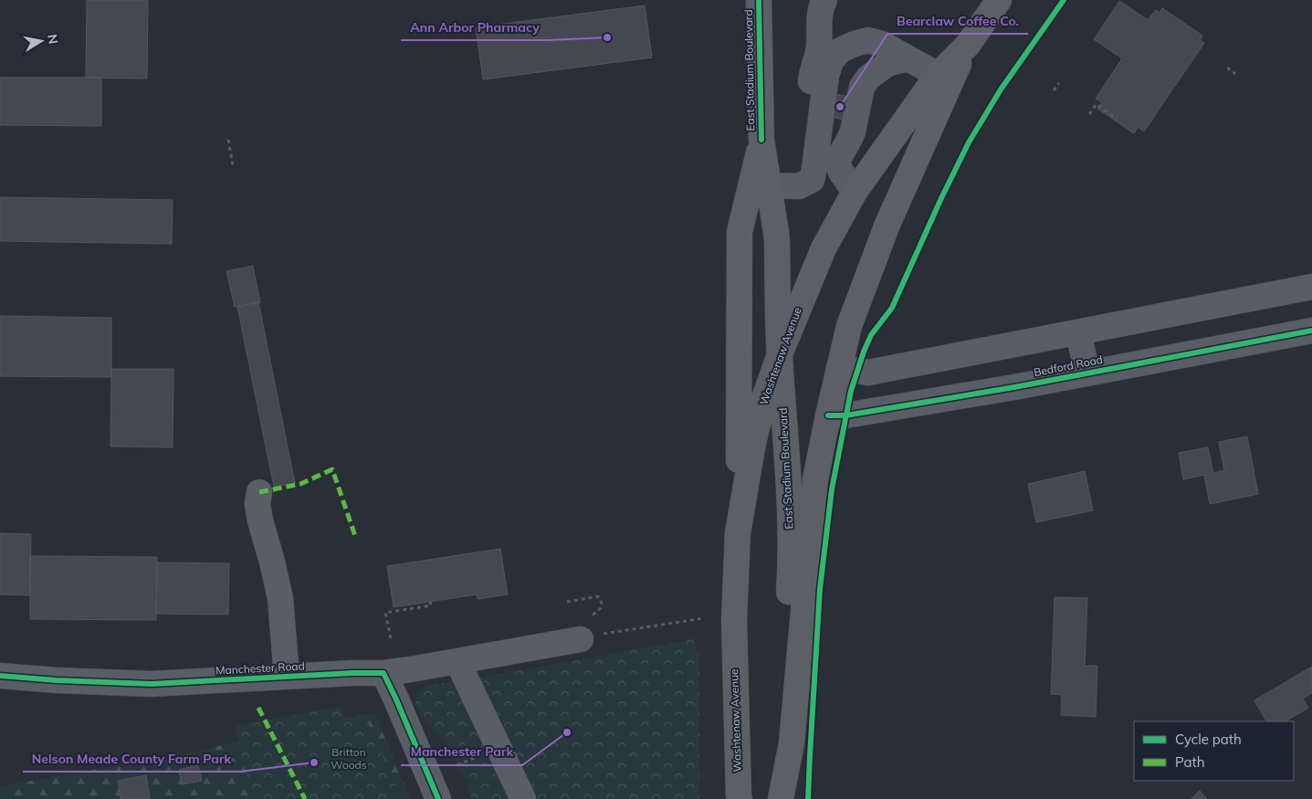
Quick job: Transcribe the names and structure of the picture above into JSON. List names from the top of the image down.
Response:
{
  "streets": {
    "main road": ["East Stadium Boulevard", "Washtenaw Avenue"],
    "street": ["Bedford Road", "Manchester Road"]
  },
  "crossings": [
    ["East Stadium Boulevard", "Washtenaw Avenue"],
    ["Washtenaw Avenue", "Bedford Road"]
  ],
  "parks": ["Britton Woods"],
  "places": [
    "Ann Arbor Pharmacy",
    "Bearclaw Coffee Co.",
    "Manchester Park",
    "Nelson Meade County Farm Park"
  ],
  "legend": ["Cycle path", "Path"],
  "north": "right"
}
